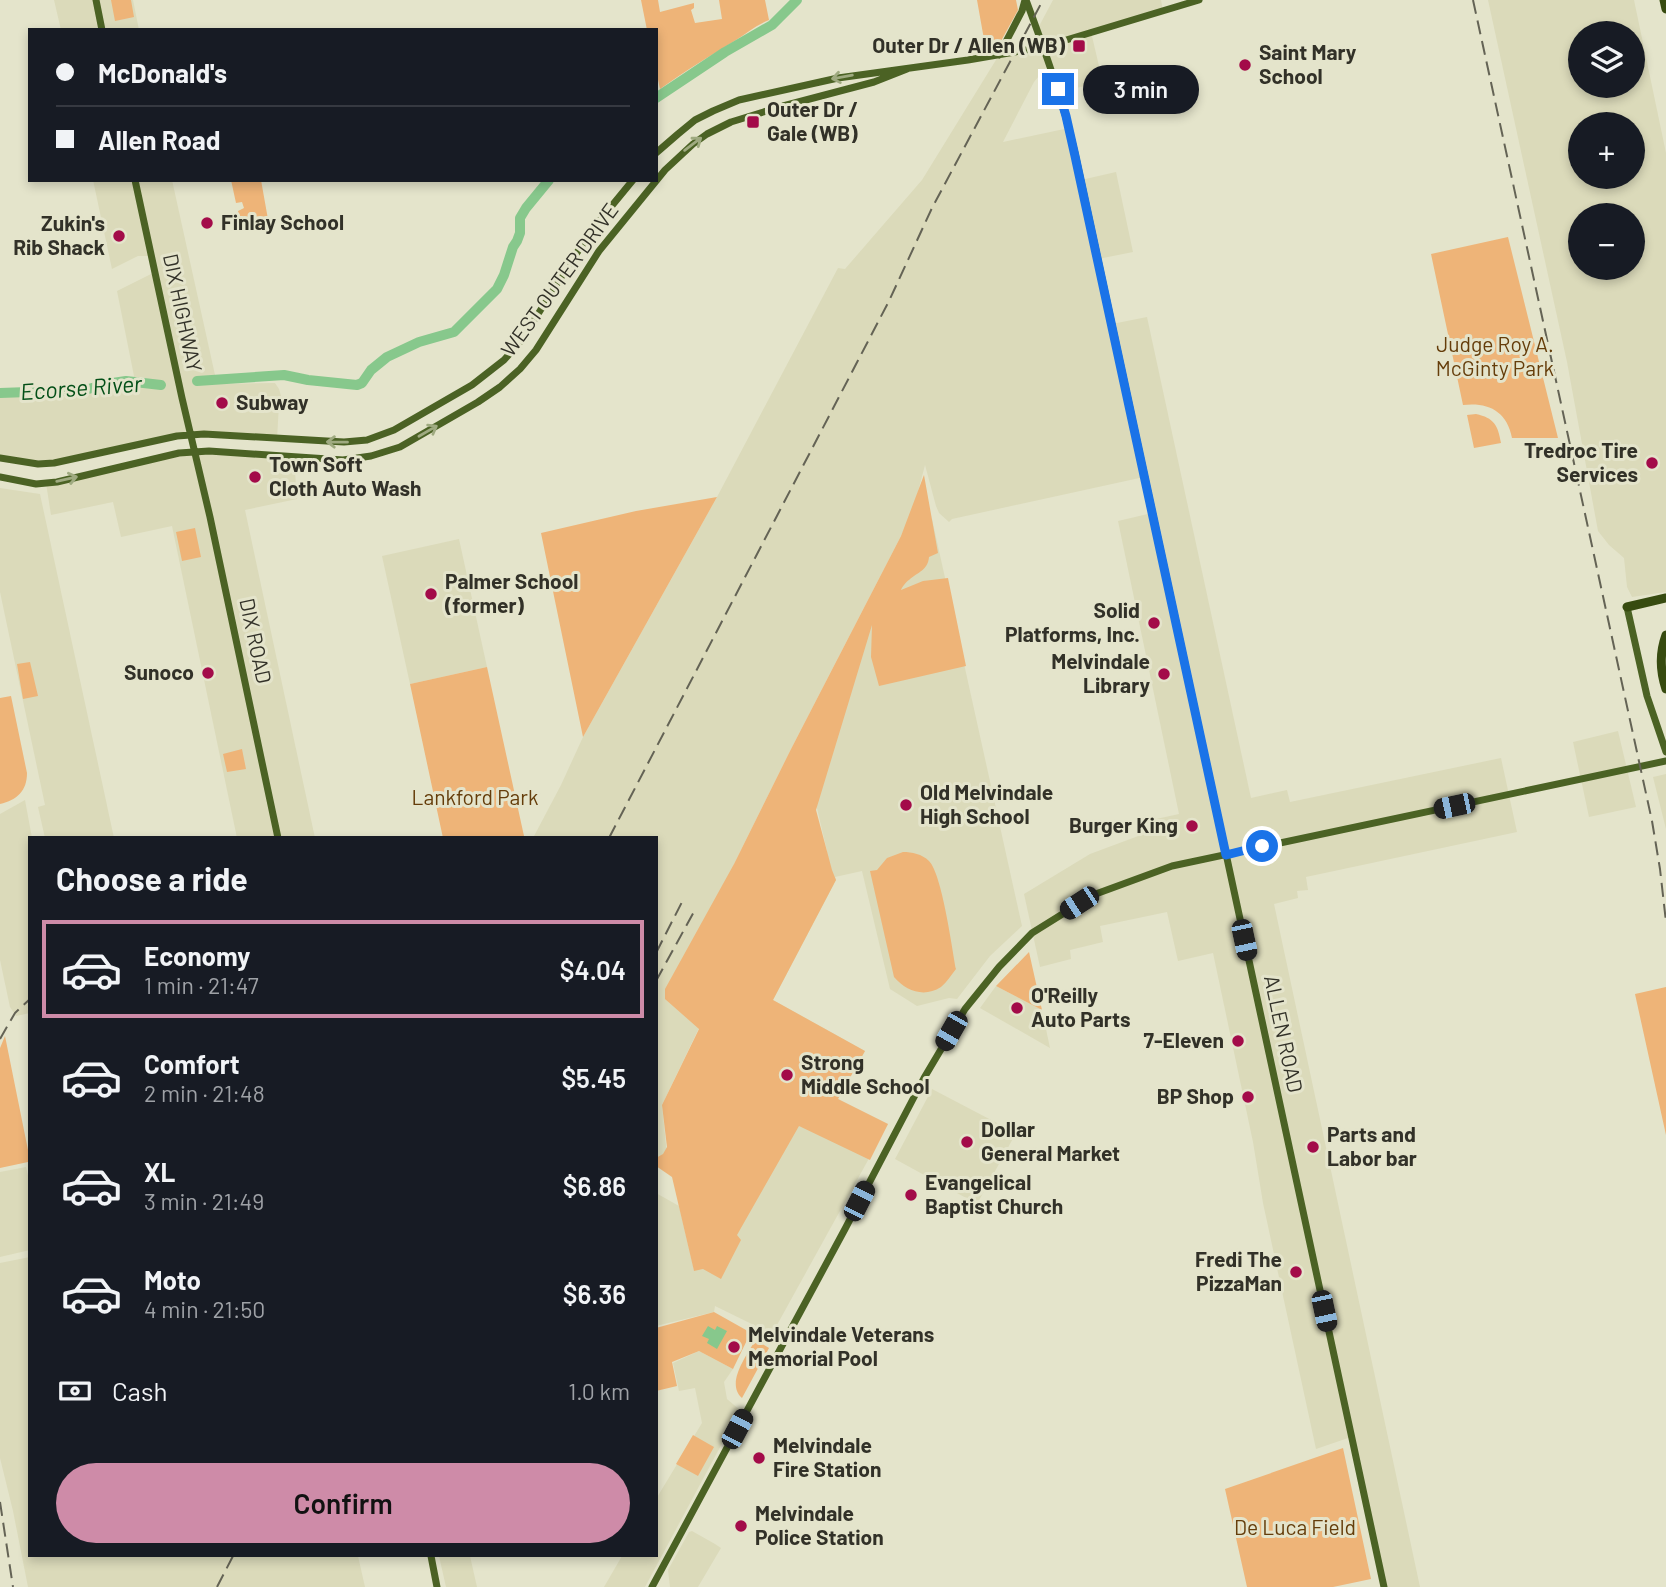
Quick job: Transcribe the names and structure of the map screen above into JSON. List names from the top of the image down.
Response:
{
  "streets": {
    "main road": [
      "WEST OUTER DRIVE",
      "DIX HIGHWAY",
      "DIX ROAD",
      "ALLEN ROAD"
    ]
  },
  "crossings": [
    ["WEST OUTER DRIVE", "DIX HIGHWAY"],
    ["WEST OUTER DRIVE", "DIX ROAD"],
    ["DIX HIGHWAY", "DIX ROAD"]
  ],
  "water": ["Ecorse River"],
  "parks": ["Judge Roy A. McGinty Park", "Lankford Park", "De Luca Field"],
  "places": {
    "transit": ["Outer Dr / Allen (WB)", "Outer Dr / Gale (WB)"],
    "other": [
      "Saint Mary School",
      "Finlay School",
      "Zukin's Rib Shack",
      "Subway",
      "Tredroc Tire Services",
      "Town Soft Cloth Auto Wash",
      "Palmer School (former)",
      "Solid Platforms, Inc.",
      "Sunoco",
      "Melvindale Library",
      "Old Melvindale High School",
      "Burger King",
      "O'Reilly Auto Parts",
      "7-Eleven",
      "Strong Middle School",
      "BP Shop",
      "Dollar General Market",
      "Parts and Labor bar",
      "Evangelical Baptist Church",
      "Fredi The PizzaMan",
      "Melvindale Veterans Memorial Pool",
      "Melvindale Fire Station",
      "Melvindale Police Station"
    ]
  },
  "page": {
    "map_buttons": ["+", "−"],
    "banner": ["McDonald's", "Allen Road"],
    "bubble": "3 min",
    "heading": "Choose a ride",
    "list": [
      {
        "name": "Economy",
        "note": "1 min · 21:47",
        "value": "$4.04"
      },
      {
        "name": "Comfort",
        "note": "2 min · 21:48",
        "value": "$5.45"
      },
      {
        "name": "XL",
        "note": "3 min · 21:49",
        "value": "$6.86"
      },
      {
        "name": "Moto",
        "note": "4 min · 21:50",
        "value": "$6.36"
      }
    ],
    "pay": ["Cash", "1.0 km"],
    "buttons": "Confirm"
  }
}
